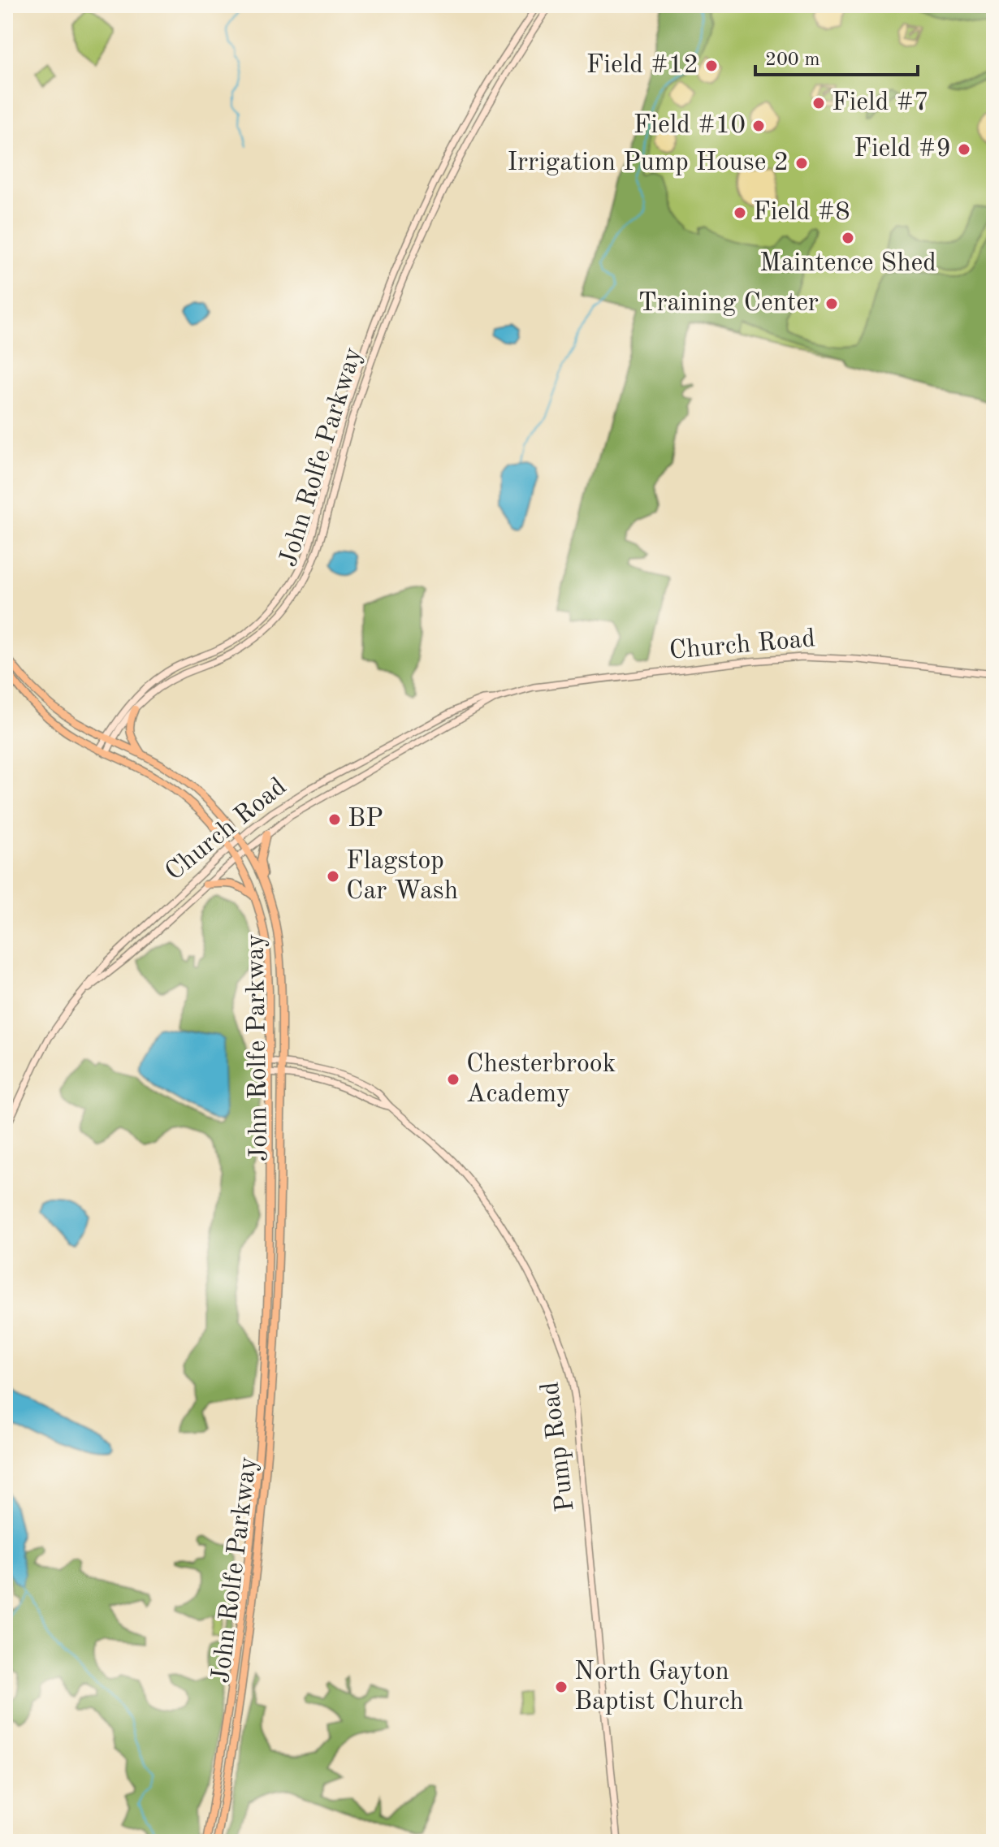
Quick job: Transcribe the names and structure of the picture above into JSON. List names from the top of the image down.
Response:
{
  "streets": {
    "main road": ["John Rolfe Parkway", "Church Road", "Pump Road"]
  },
  "crossings": [
    ["John Rolfe Parkway", "Church Road"],
    ["John Rolfe Parkway", "Pump Road"]
  ],
  "places": [
    "Field #12",
    "Field #7",
    "Field #10",
    "Field #9",
    "Irrigation Pump House 2",
    "Field #8",
    "Maintence Shed",
    "Training Center",
    "BP",
    "Flagstop Car Wash",
    "Chesterbrook Academy",
    "North Gayton Baptist Church"
  ],
  "scale_bar": "200 m"
}
